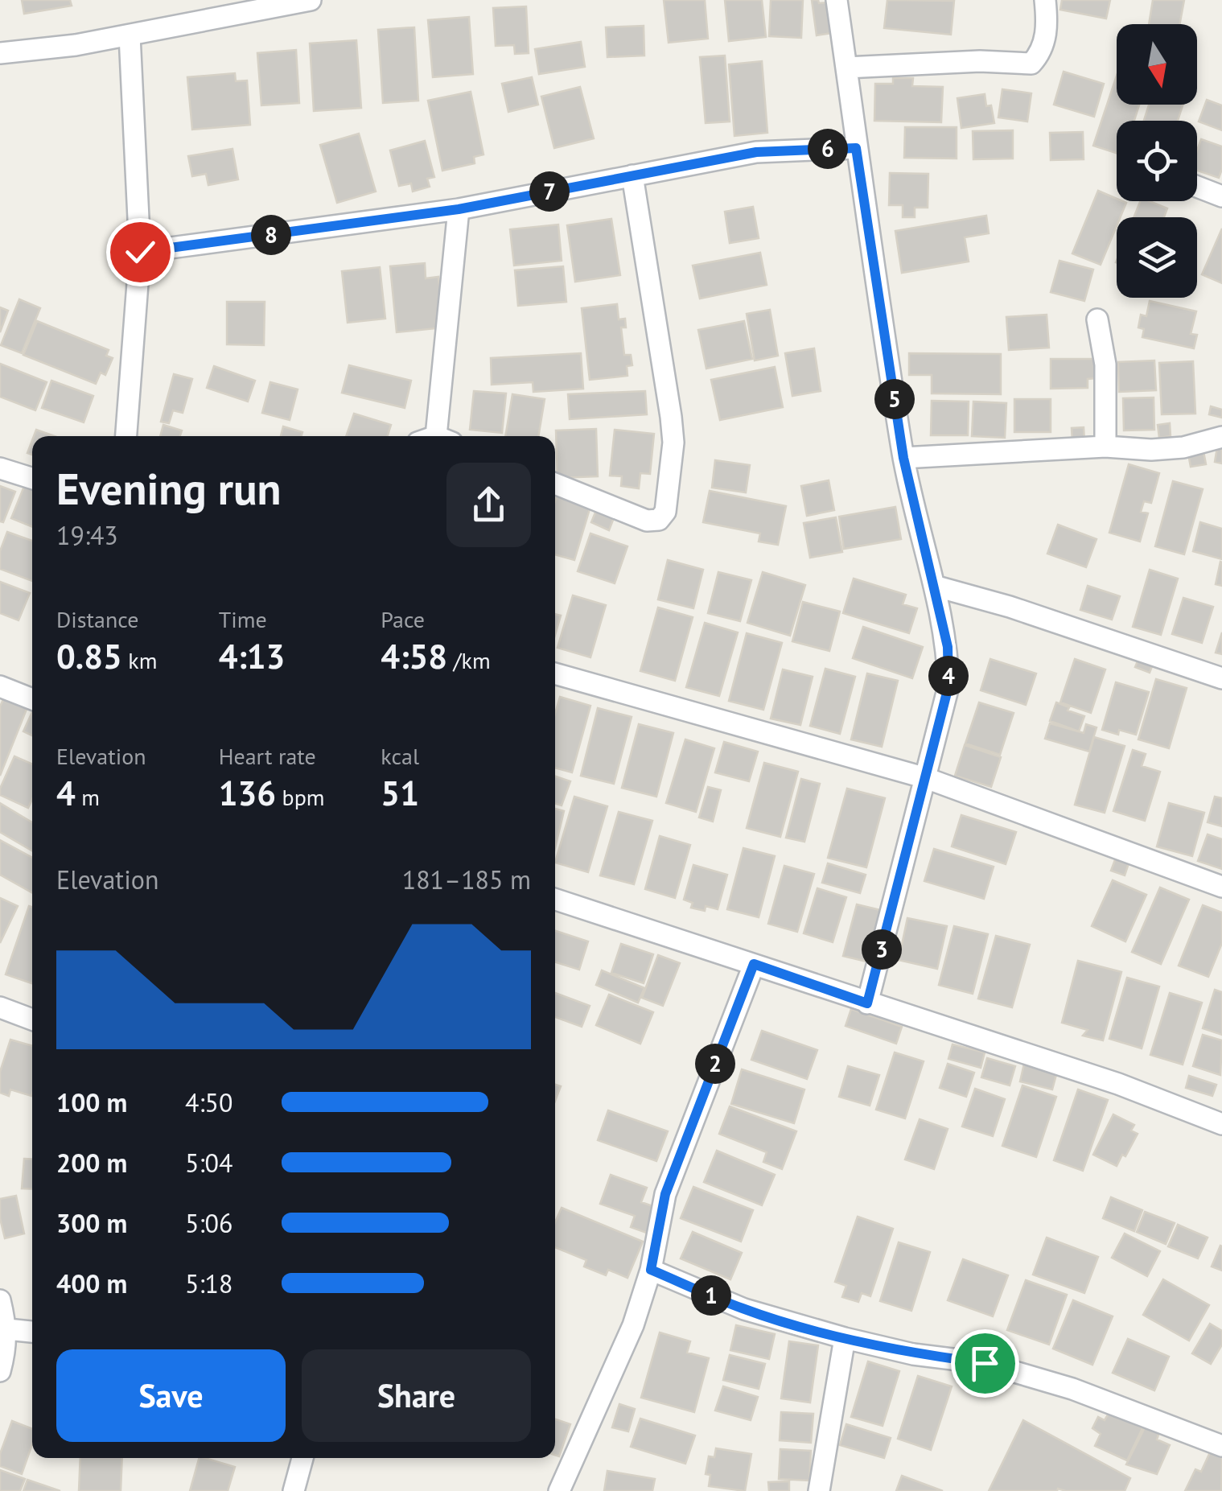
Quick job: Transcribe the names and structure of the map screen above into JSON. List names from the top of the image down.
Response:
{
  "north": "bottom",
  "page": {
    "pins": [
      "6",
      "7",
      "8",
      "5",
      "4",
      "3",
      "2",
      "1"
    ],
    "heading": ["Evening run", "19:43"],
    "stats": [
      ["Distance", "0.85 km"],
      ["Time", "4:13"],
      ["Pace", "4:58 /km"],
      ["Elevation", "4 m"],
      ["Heart rate", "136 bpm"],
      ["kcal", "51"]
    ],
    "chart": ["Elevation", "181–185 m"],
    "list": [
      {
        "name": "100 m",
        "note": "4:50"
      },
      {
        "name": "200 m",
        "note": "5:04"
      },
      {
        "name": "300 m",
        "note": "5:06"
      },
      {
        "name": "400 m",
        "note": "5:18"
      }
    ],
    "buttons": ["Save", "Share"]
  }
}
